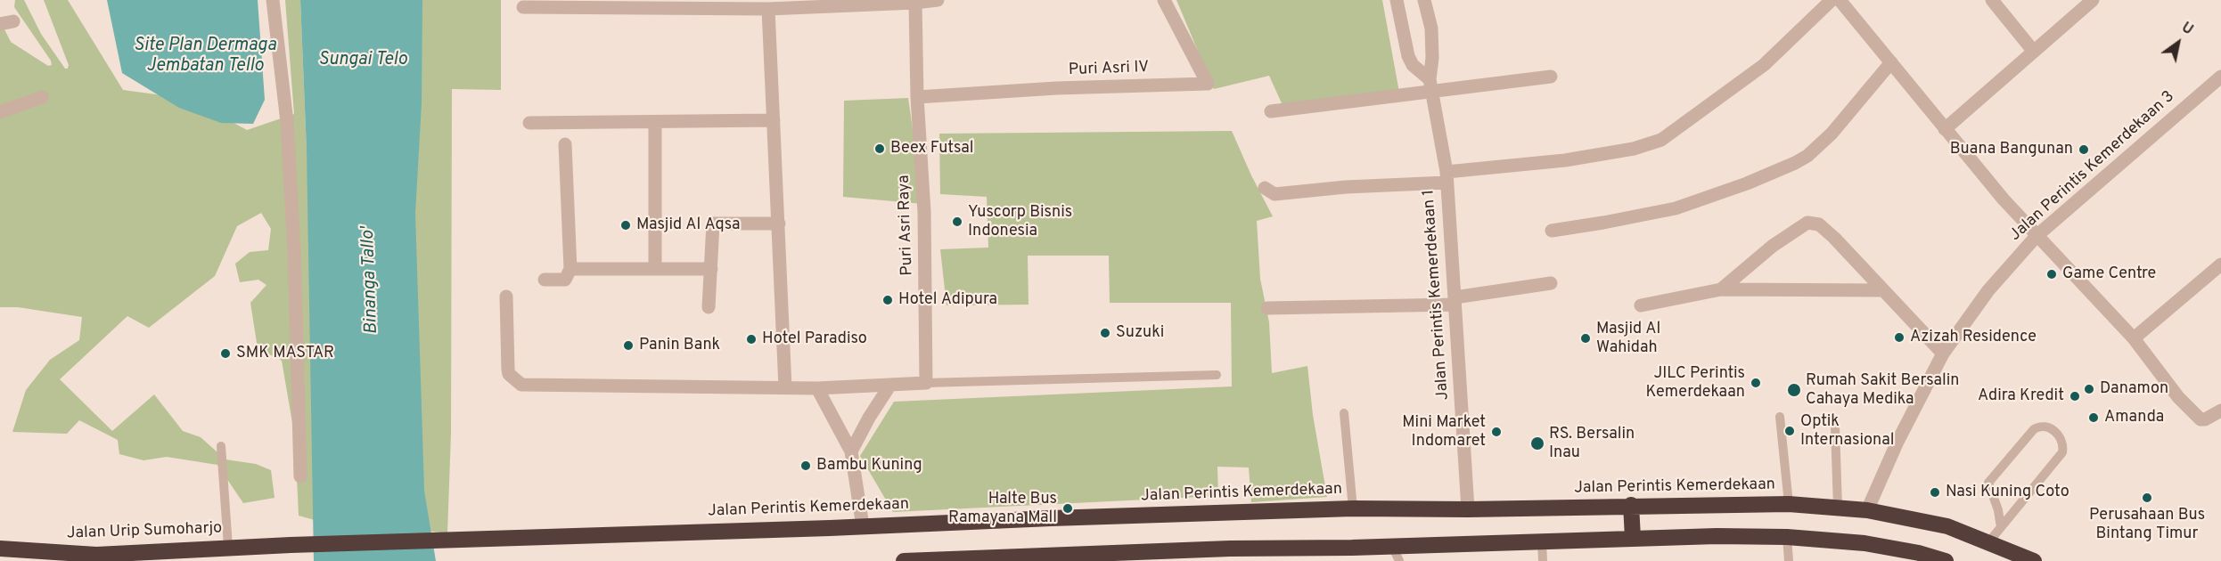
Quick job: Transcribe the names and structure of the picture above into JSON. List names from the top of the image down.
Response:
{
  "streets": {
    "highway": ["Jalan Perintis Kemerdekaan", "Jalan Urip Sumoharjo"],
    "street": [
      "Puri Asri IV",
      "Jalan Perintis Kemerdekaan 3",
      "Puri Asri Raya",
      "Jalan Perintis Kemerdekaan 1"
    ]
  },
  "crossings": [
    ["Puri Asri IV", "Puri Asri Raya"],
    ["Jalan Perintis Kemerdekaan 3", "Jalan Perintis Kemerdekaan"],
    ["Jalan Perintis Kemerdekaan 1", "Jalan Perintis Kemerdekaan"],
    ["Jalan Perintis Kemerdekaan", "Jalan Urip Sumoharjo"]
  ],
  "water": ["Site Plan Dermaga Jembatan Tello", "Sungai Telo", "Binanga Tallo'"],
  "places": [
    "Beex Futsal",
    "Buana Bangunan",
    "Yuscorp Bisnis Indonesia",
    "Masjid Al Aqsa",
    "Game Centre",
    "Hotel Adipura",
    "Suzuki",
    "Azizah Residence",
    "Masjid Al Wahidah",
    "Hotel Paradiso",
    "Panin Bank",
    "SMK MASTAR",
    "JILC Perintis Kemerdekaan",
    "Danamon",
    "Rumah Sakit Bersalin Cahaya Medika",
    "Adira Kredit",
    "Amanda",
    "Optik Internasional",
    "Mini Market Indomaret",
    "RS. Bersalin Inau",
    "Bambu Kuning",
    "Nasi Kuning Coto",
    "Perusahaan Bus Bintang Timur",
    "Halte Bus Ramayana Mall"
  ],
  "north": "top right"
}
